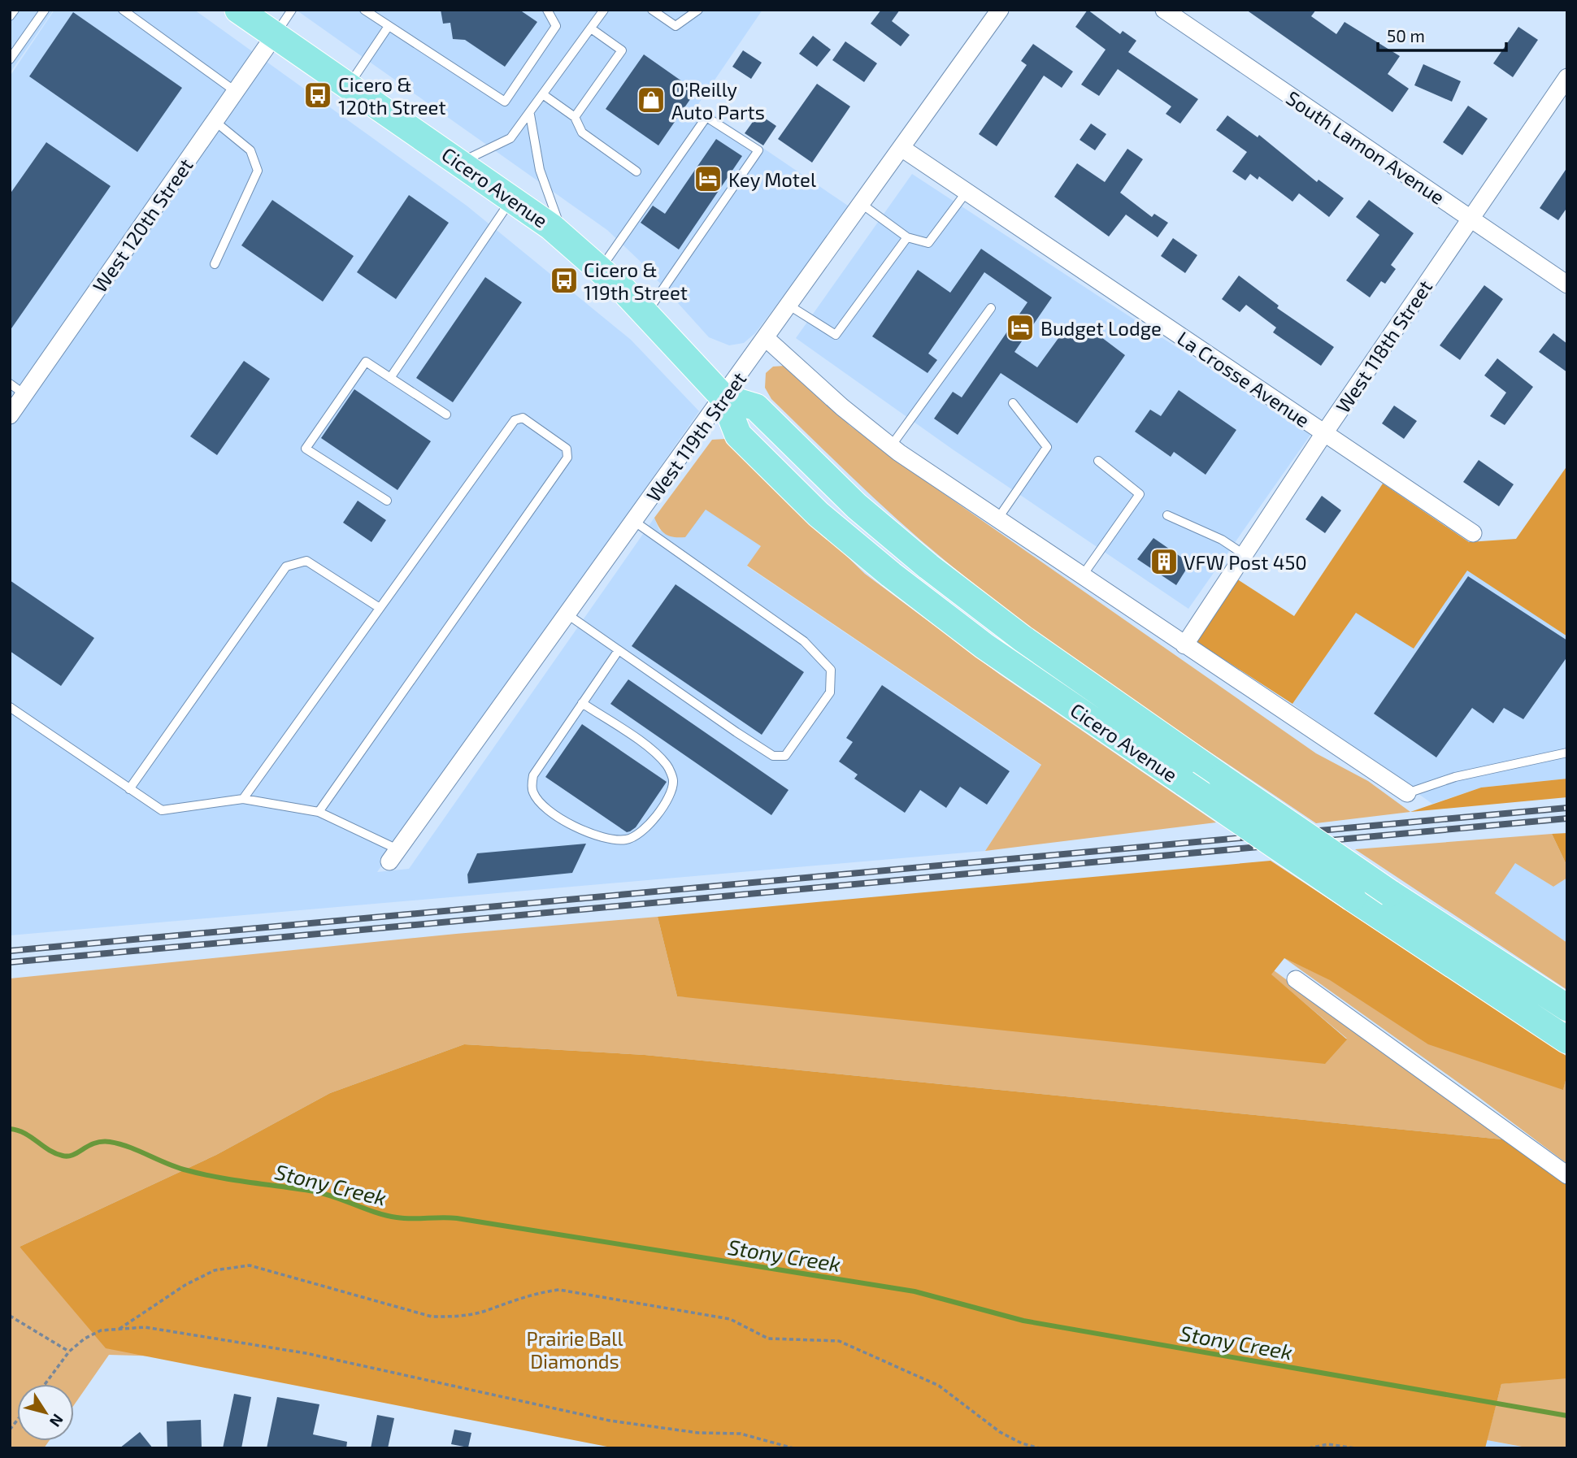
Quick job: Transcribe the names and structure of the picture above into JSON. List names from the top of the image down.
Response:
{
  "streets": {
    "main road": ["Cicero Avenue"],
    "street": [
      "South Lamon Avenue",
      "West 120th Street",
      "West 118th Street",
      "La Crosse Avenue",
      "West 119th Street"
    ]
  },
  "crossings": [
    ["South Lamon Avenue", "West 118th Street"],
    ["Cicero Avenue", "West 120th Street"],
    ["Cicero Avenue", "West 119th Street"],
    ["West 118th Street", "La Crosse Avenue"],
    ["La Crosse Avenue", "West 119th Street"]
  ],
  "water": ["Stony Creek"],
  "parks": ["Prairie Ball Diamonds"],
  "places": {
    "bus stop": ["Cicero & 120th Street", "Cicero & 119th Street"],
    "shop": ["O'Reilly Auto Parts"],
    "hotel": ["Key Motel", "Budget Lodge"],
    "building": ["VFW Post 450"]
  },
  "scale_bar": "50 m",
  "north": "bottom right"
}
